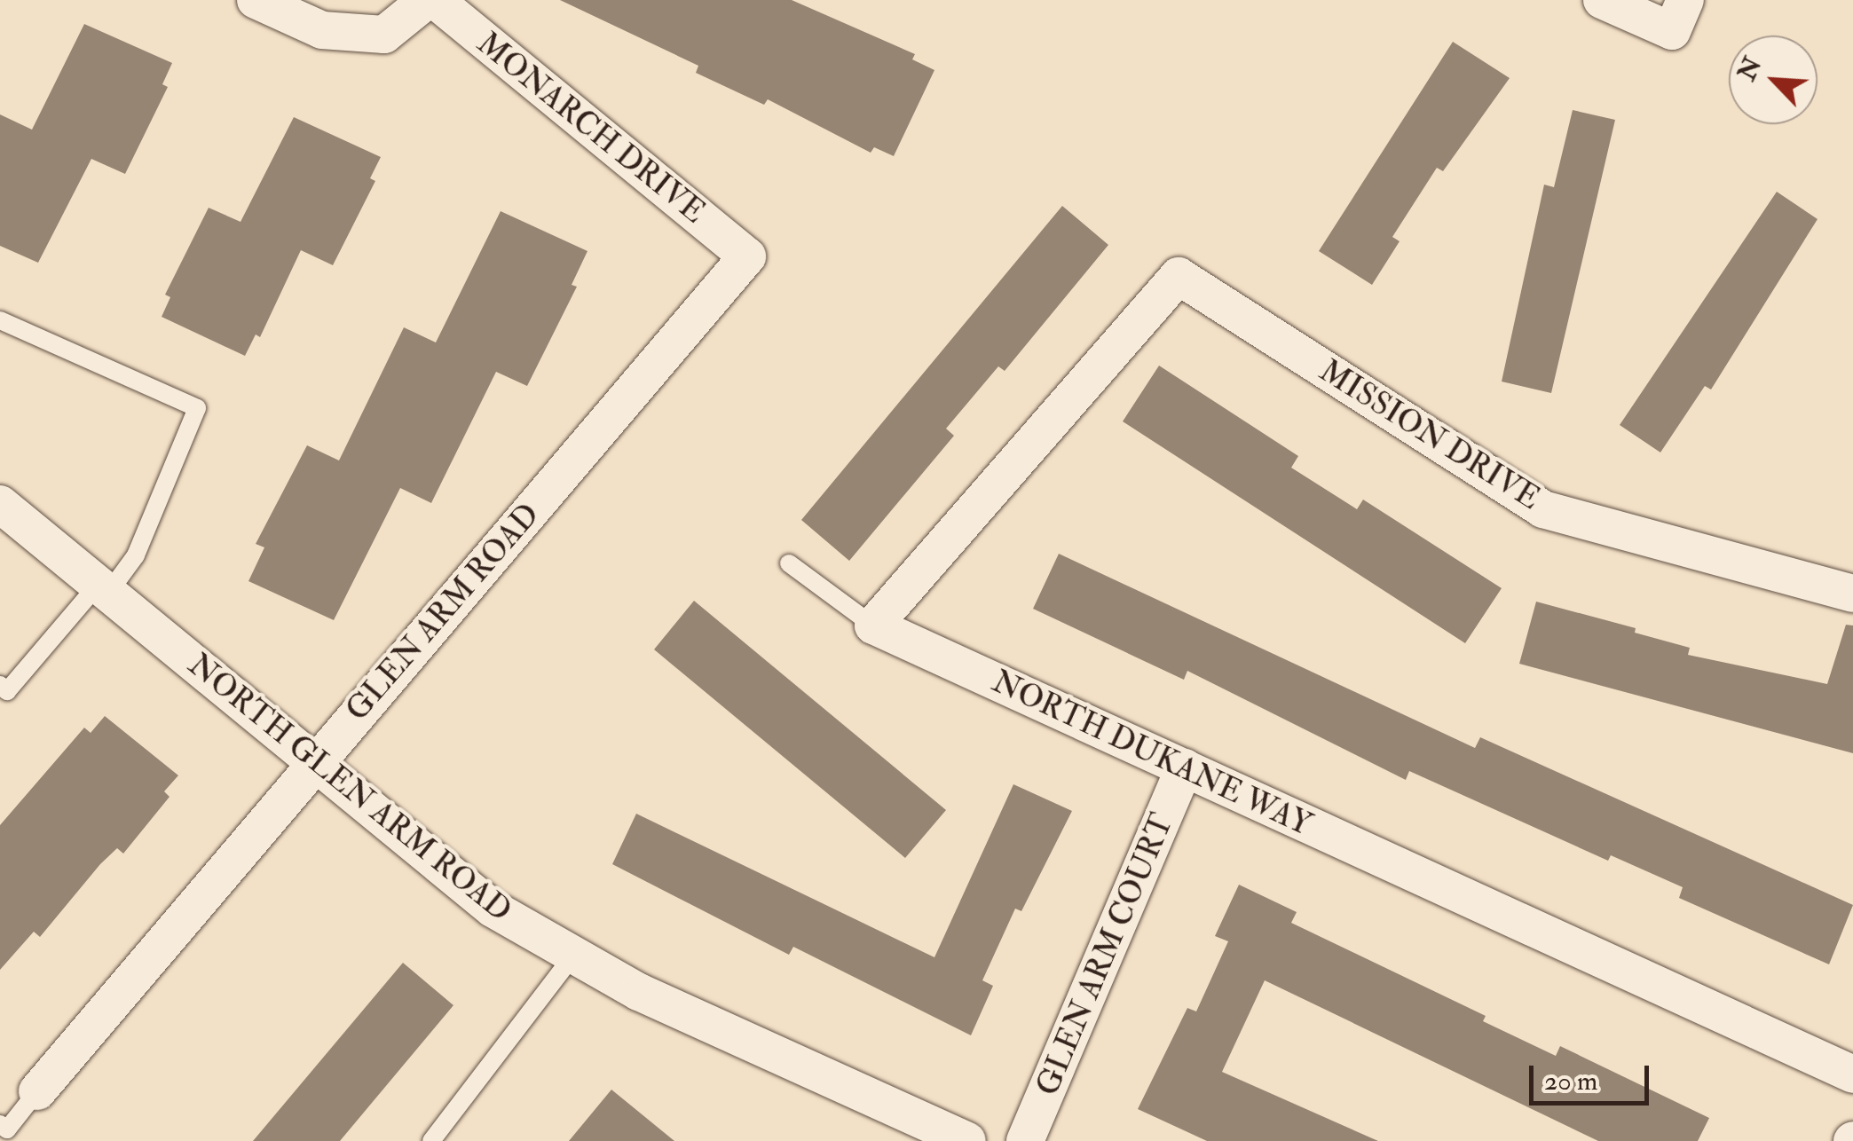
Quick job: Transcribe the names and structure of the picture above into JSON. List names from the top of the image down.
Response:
{
  "streets": {
    "street": [
      "MONARCH DRIVE",
      "MISSION DRIVE",
      "GLEN ARM ROAD",
      "NORTH DUKANE WAY",
      "NORTH GLEN ARM ROAD",
      "GLEN ARM COURT"
    ]
  },
  "crossings": [
    ["MONARCH DRIVE", "GLEN ARM ROAD"],
    ["MISSION DRIVE", "NORTH DUKANE WAY"],
    ["GLEN ARM ROAD", "NORTH GLEN ARM ROAD"],
    ["NORTH DUKANE WAY", "GLEN ARM COURT"]
  ],
  "scale_bar": "20 m",
  "north": "top left"
}
